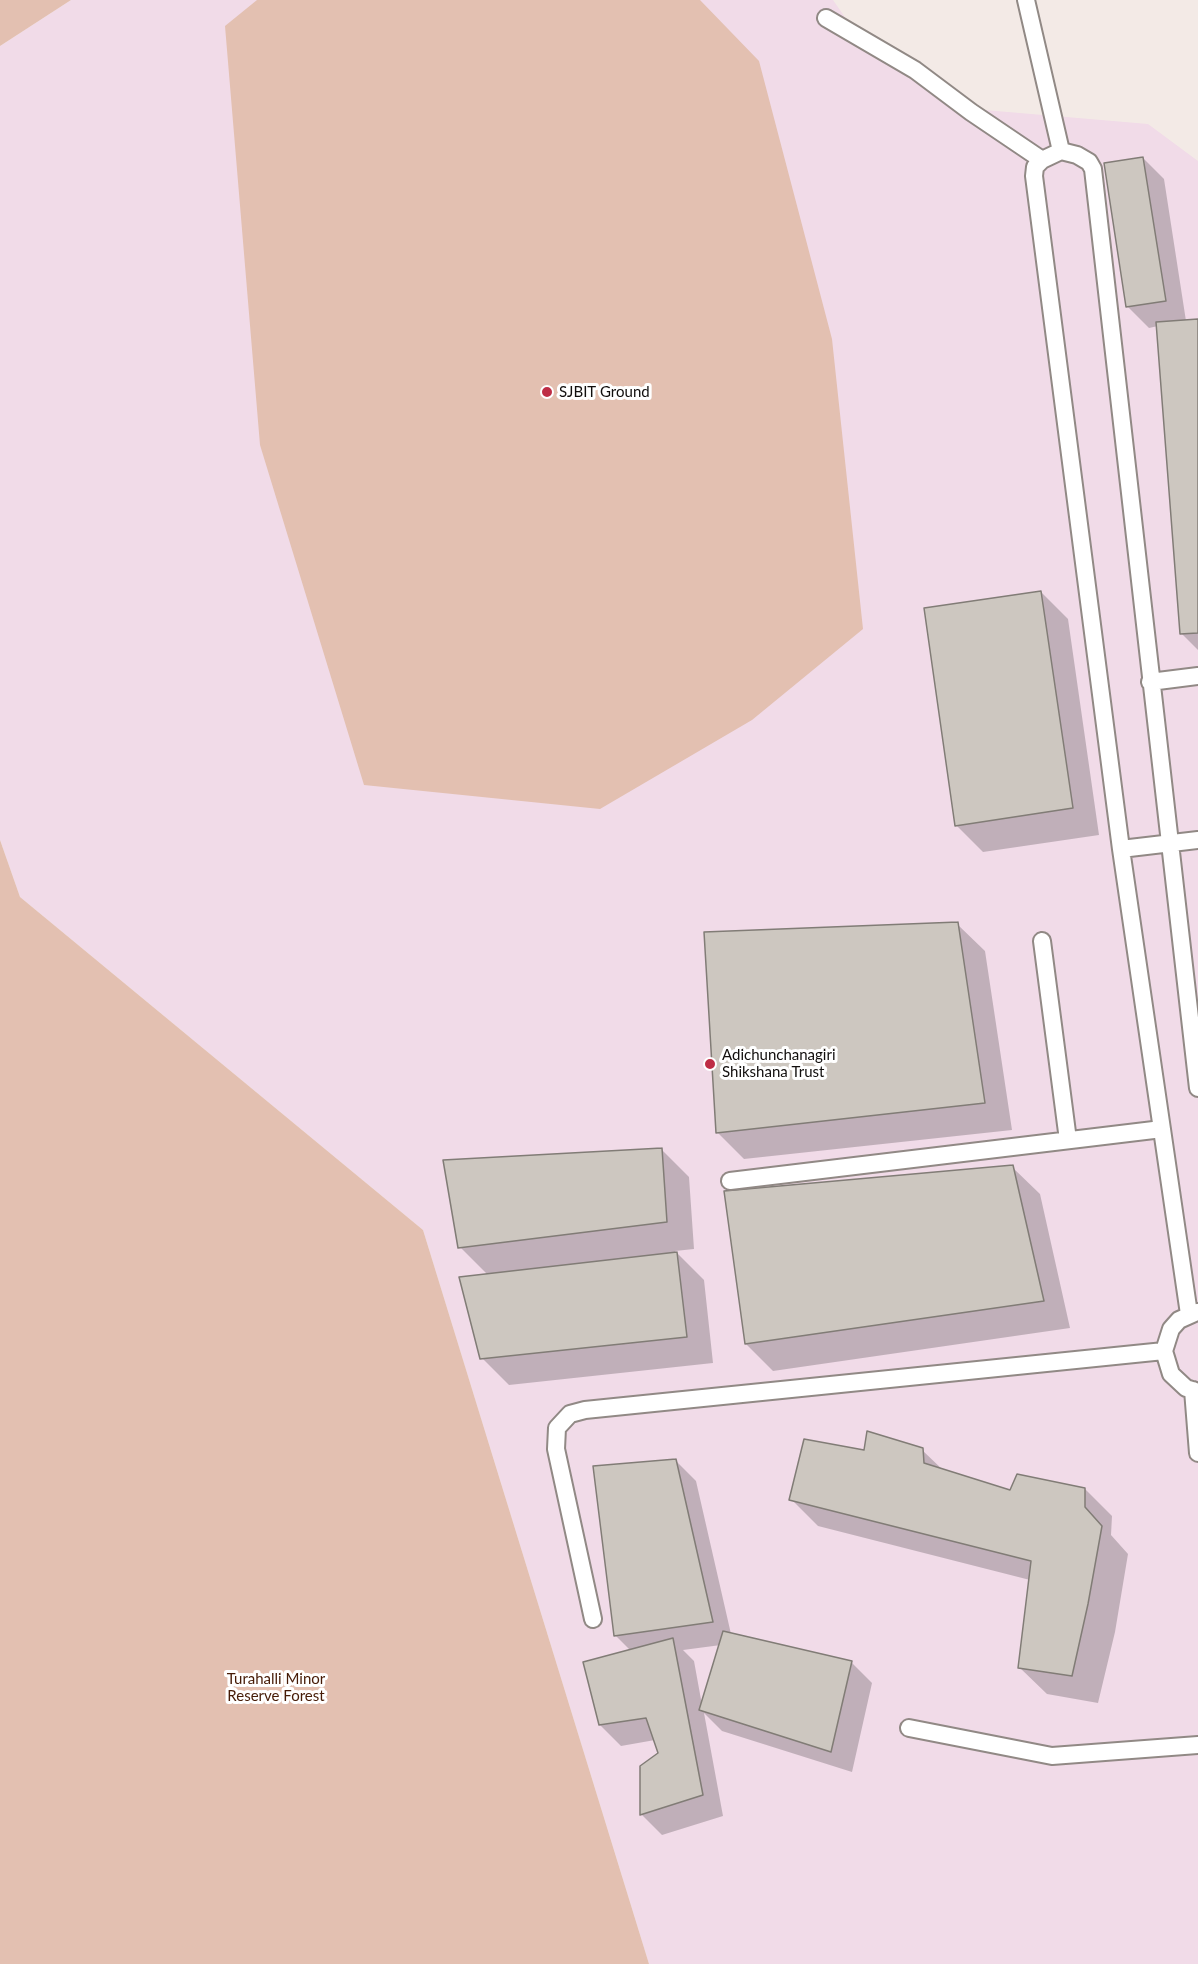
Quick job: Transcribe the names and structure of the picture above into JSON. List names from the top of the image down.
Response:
{
  "parks": ["Turahalli Minor Reserve Forest"],
  "places": ["SJBIT Ground", "Adichunchanagiri Shikshana Trust"]
}
